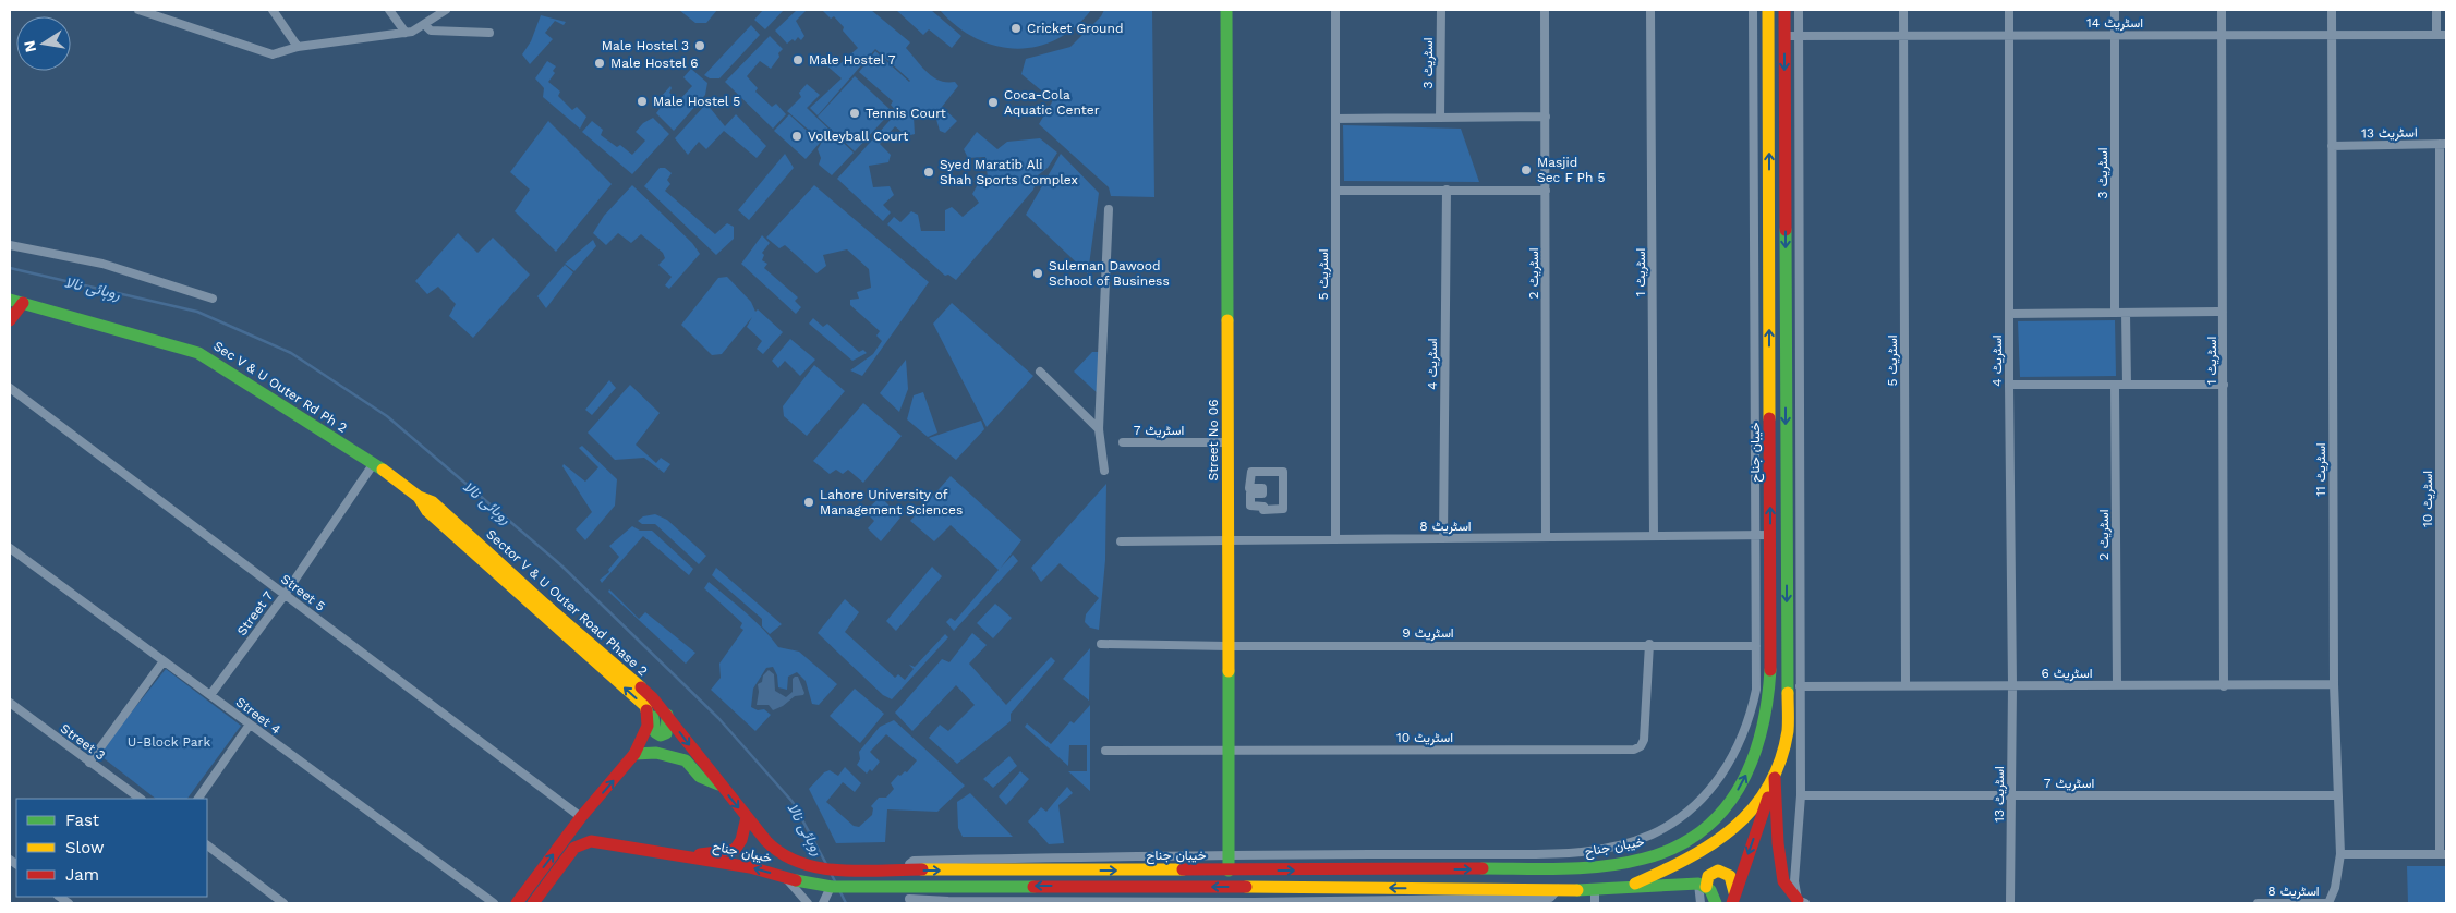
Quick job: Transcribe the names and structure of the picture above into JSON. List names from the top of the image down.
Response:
{
  "streets": {
    "main road": [
      "Sec V & U Outer Rd Ph 2",
      "Street No 06",
      "خیبان جناح",
      "Sector V & U Outer Road Phase 2"
    ],
    "street": [
      "اسٹریٹ 14",
      "اسٹریٹ 3",
      "اسٹریٹ 13",
      "اسٹریٹ 1",
      "اسٹریٹ 2",
      "اسٹریٹ 5",
      "اسٹریٹ 4",
      "اسٹریٹ 7",
      "اسٹریٹ 11",
      "اسٹریٹ 10",
      "اسٹریٹ 8",
      "Street 5",
      "Street 7",
      "اسٹریٹ 9",
      "اسٹریٹ 6",
      "Street 4",
      "Street 3"
    ]
  },
  "crossings": [
    ["اسٹریٹ 14", "اسٹریٹ 3"],
    ["اسٹریٹ 14", "اسٹریٹ 1"],
    ["اسٹریٹ 14", "اسٹریٹ 5"],
    ["اسٹریٹ 14", "اسٹریٹ 4"],
    ["اسٹریٹ 14", "خیبان جناح"],
    ["اسٹریٹ 14", "اسٹریٹ 11"],
    ["اسٹریٹ 13", "اسٹریٹ 4"],
    ["اسٹریٹ 13", "اسٹریٹ 7"],
    ["اسٹریٹ 13", "اسٹریٹ 11"],
    ["اسٹریٹ 13", "اسٹریٹ 10"],
    ["اسٹریٹ 13", "اسٹریٹ 6"],
    ["اسٹریٹ 1", "اسٹریٹ 8"],
    ["اسٹریٹ 1", "اسٹریٹ 6"],
    ["اسٹریٹ 2", "اسٹریٹ 8"],
    ["اسٹریٹ 2", "اسٹریٹ 6"],
    ["اسٹریٹ 5", "اسٹریٹ 8"],
    ["اسٹریٹ 5", "اسٹریٹ 6"],
    ["اسٹریٹ 4", "اسٹریٹ 8"],
    ["اسٹریٹ 4", "اسٹریٹ 6"],
    ["Sec V & U Outer Rd Ph 2", "Sector V & U Outer Road Phase 2"],
    ["Sec V & U Outer Rd Ph 2", "Street 7"],
    ["اسٹریٹ 7", "Street No 06"],
    ["اسٹریٹ 7", "اسٹریٹ 11"],
    ["Street No 06", "خیبان جناح"],
    ["Street No 06", "اسٹریٹ 10"],
    ["Street No 06", "اسٹریٹ 8"],
    ["Street No 06", "اسٹریٹ 9"],
    ["خیبان جناح", "اسٹریٹ 8"],
    ["خیبان جناح", "Sector V & U Outer Road Phase 2"],
    ["اسٹریٹ 11", "اسٹریٹ 8"],
    ["اسٹریٹ 11", "اسٹریٹ 6"],
    ["اسٹریٹ 10", "اسٹریٹ 9"],
    ["Street 5", "Street 7"],
    ["Sector V & U Outer Road Phase 2", "Street 7"],
    ["Street 7", "Street 4"]
  ],
  "water": ["روہائی نالا"],
  "parks": ["U-Block Park"],
  "places": [
    "Cricket Ground",
    "Male Hostel 3",
    "Male Hostel 7",
    "Male Hostel 6",
    "Male Hostel 5",
    "Coca-Cola Aquatic Center",
    "Tennis Court",
    "Volleyball Court",
    "Masjid Sec F Ph 5",
    "Syed Maratib Ali Shah Sports Complex",
    "Suleman Dawood School of Business",
    "Lahore University of Management Sciences"
  ],
  "legend": ["Fast", "Slow", "Jam"],
  "north": "left"
}
